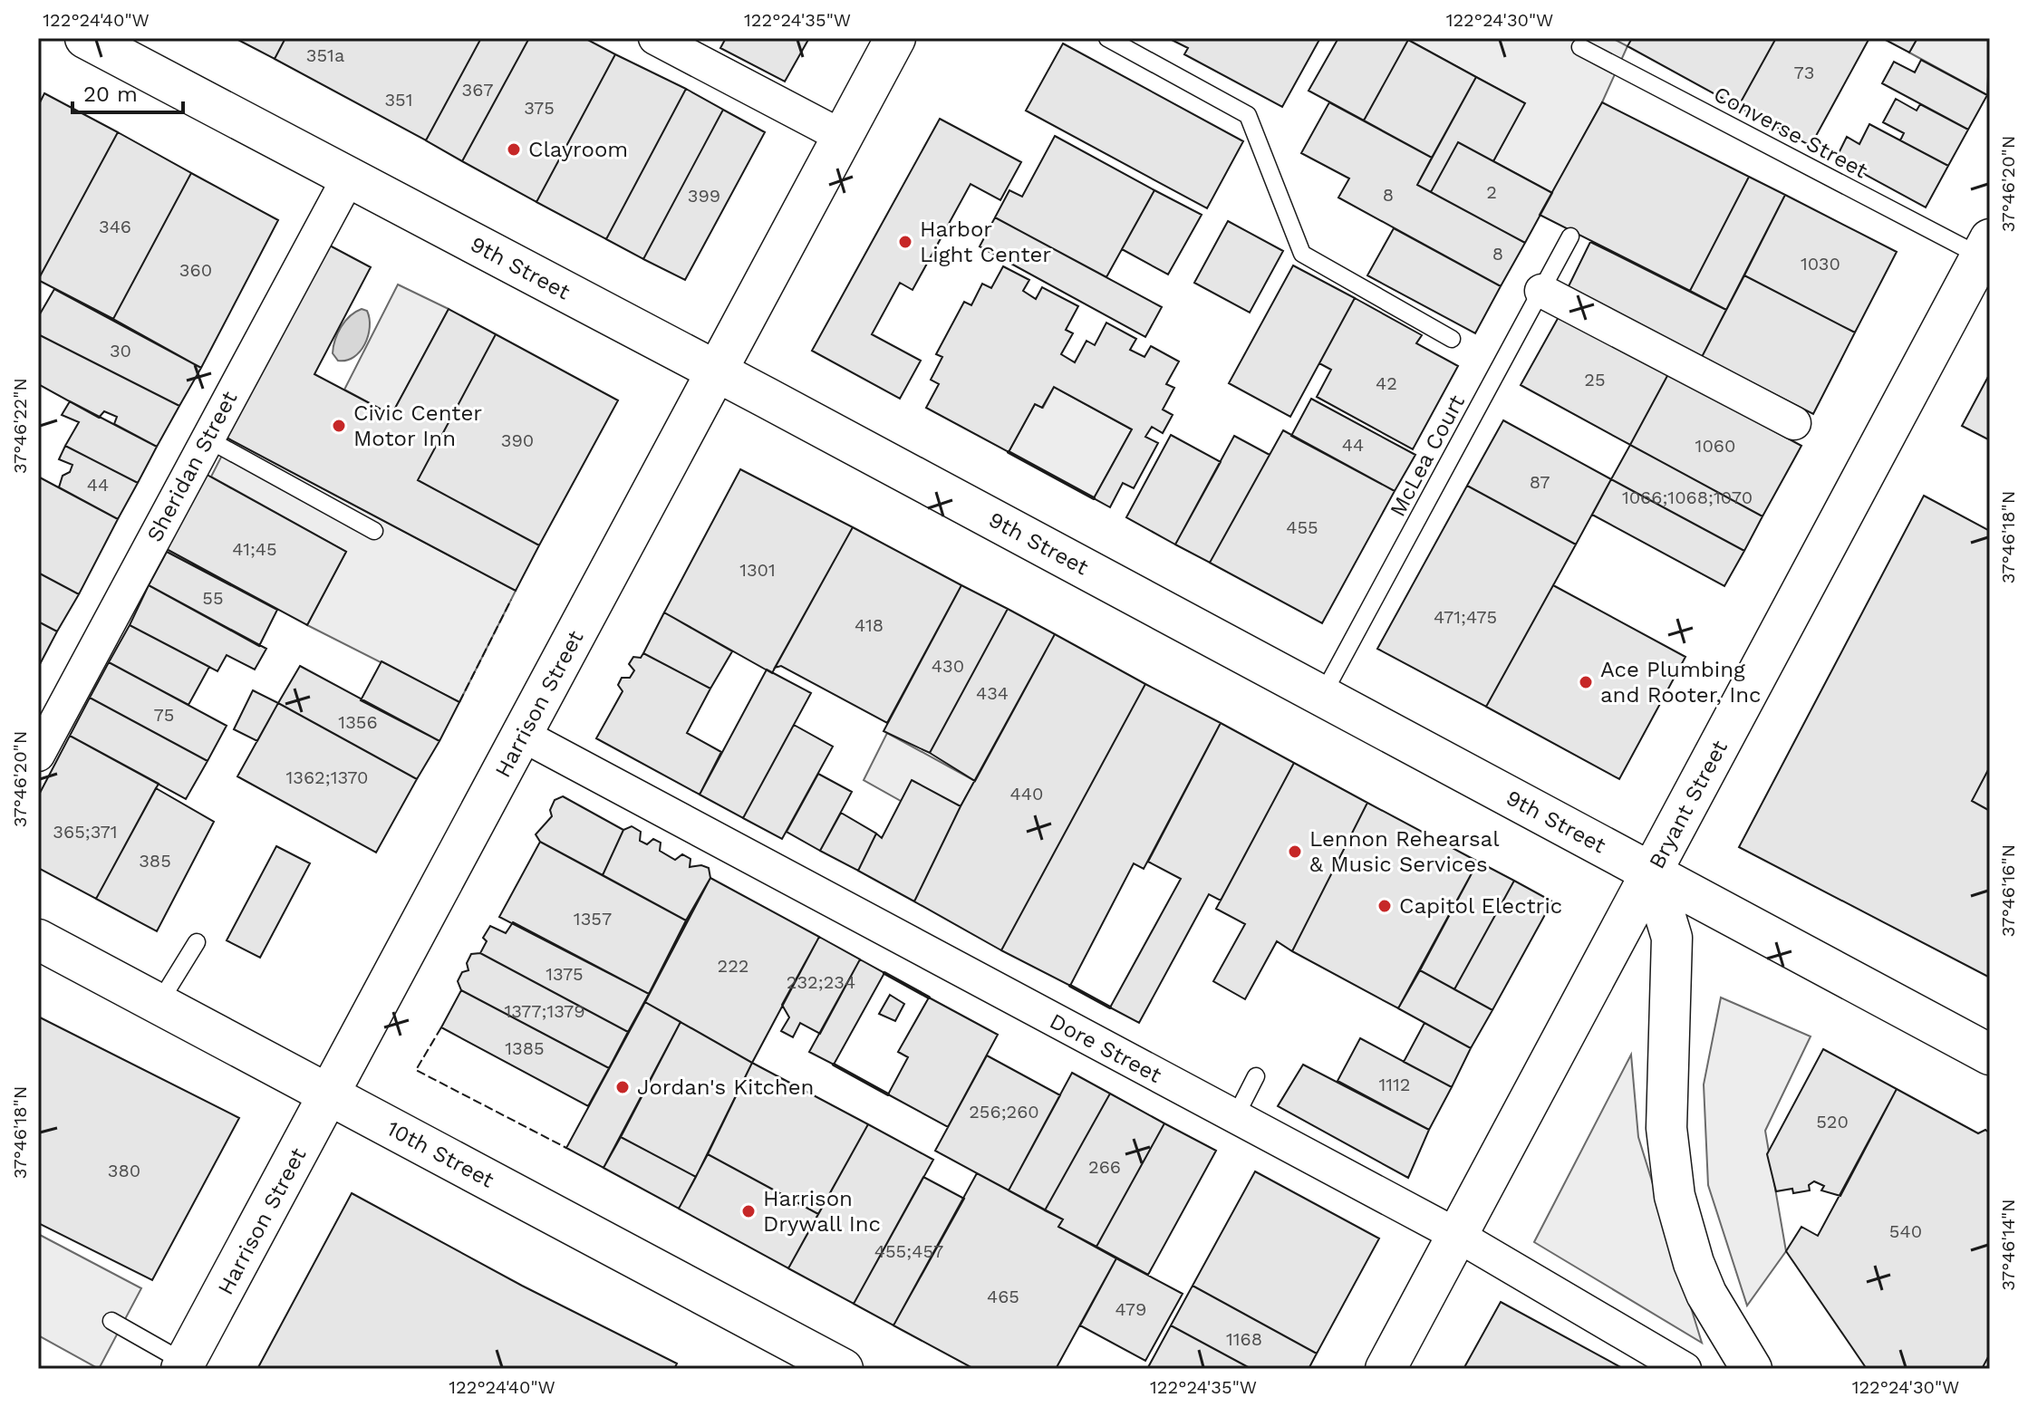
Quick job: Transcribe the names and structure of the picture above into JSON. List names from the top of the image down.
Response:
{
  "streets": {
    "main road": [
      "9th Street",
      "Harrison Street",
      "Bryant Street",
      "10th Street"
    ],
    "street": ["Sheridan Street", "Dore Street"],
    "lane": ["Converse Street", "McLea Court"]
  },
  "crossings": [
    ["Converse Street", "Bryant Street"],
    ["9th Street", "McLea Court"],
    ["9th Street", "Sheridan Street"],
    ["9th Street", "Harrison Street"],
    ["9th Street", "Bryant Street"],
    ["Harrison Street", "Dore Street"],
    ["Harrison Street", "10th Street"],
    ["Bryant Street", "Dore Street"]
  ],
  "places": [
    "Clayroom",
    "Harbor Light Center",
    "Civic Center Motor Inn",
    "Ace Plumbing and Rooter, Inc",
    "Lennon Rehearsal & Music Services",
    "Capitol Electric",
    "Jordan's Kitchen",
    "Harrison Drywall Inc"
  ],
  "house_numbers": [
    "351a",
    "73",
    "367",
    "351",
    "375",
    "2",
    "8",
    "399",
    "346",
    "8",
    "1030",
    "360",
    "30",
    "25",
    "42",
    "390",
    "44",
    "1060",
    "87",
    "44",
    "1066;1068;1070",
    "455",
    "41;45",
    "1301",
    "55",
    "471;475",
    "418",
    "430",
    "434",
    "75",
    "1356",
    "1362;1370",
    "440",
    "365;371",
    "385",
    "1357",
    "222",
    "1375",
    "232;234",
    "1377;1379",
    "1385",
    "1112",
    "256;260",
    "520",
    "266",
    "380",
    "540",
    "455;457",
    "465",
    "479",
    "1168"
  ],
  "scale_bar": "20 m",
  "coordinates": [
    "122°24'40\"W",
    "122°24'35\"W",
    "122°24'30\"W",
    "37°46'20\"N",
    "37°46'22\"N",
    "37°46'18\"N",
    "37°46'16\"N",
    "37°46'14\"N"
  ]
}
